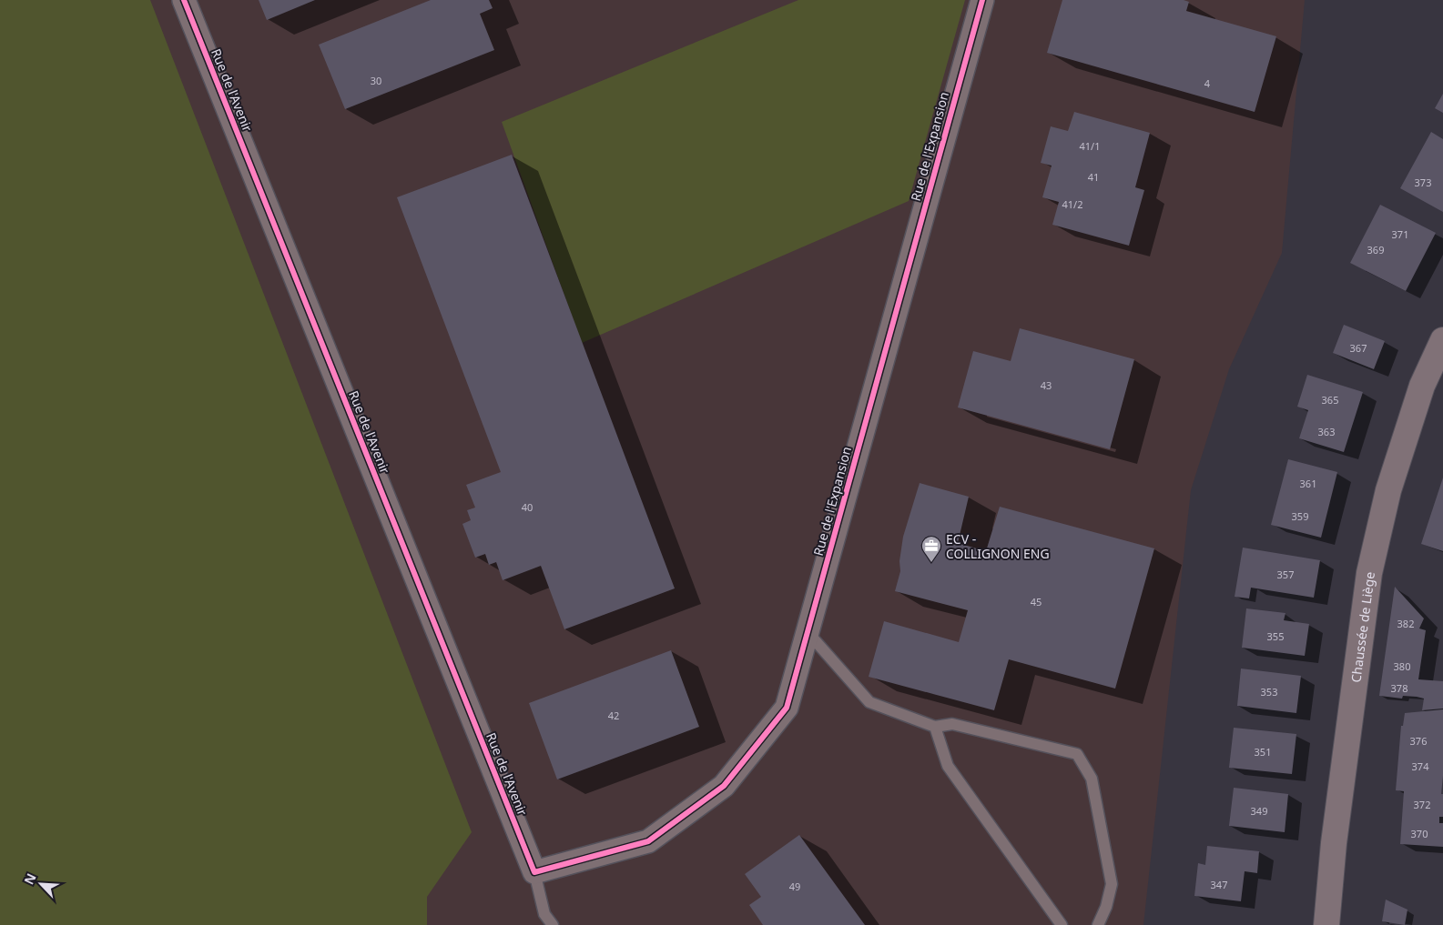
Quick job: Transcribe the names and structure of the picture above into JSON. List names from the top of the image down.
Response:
{
  "streets": {
    "main road": ["Chaussée de Liège"],
    "street": ["Rue de l'Avenir", "Rue de l'Expansion"]
  },
  "crossings": [
    ["Rue de l'Avenir", "Rue de l'Expansion"]
  ],
  "places": {
    "office": ["ECV - COLLIGNON ENG"]
  },
  "house_numbers": [
    "30",
    "4",
    "41/1",
    "41",
    "373",
    "41/2",
    "371",
    "369",
    "367",
    "43",
    "365",
    "363",
    "361",
    "40",
    "359",
    "357",
    "45",
    "382",
    "355",
    "380",
    "378",
    "353",
    "42",
    "376",
    "351",
    "374",
    "372",
    "349",
    "370",
    "347",
    "49"
  ],
  "north": "top left"
}
